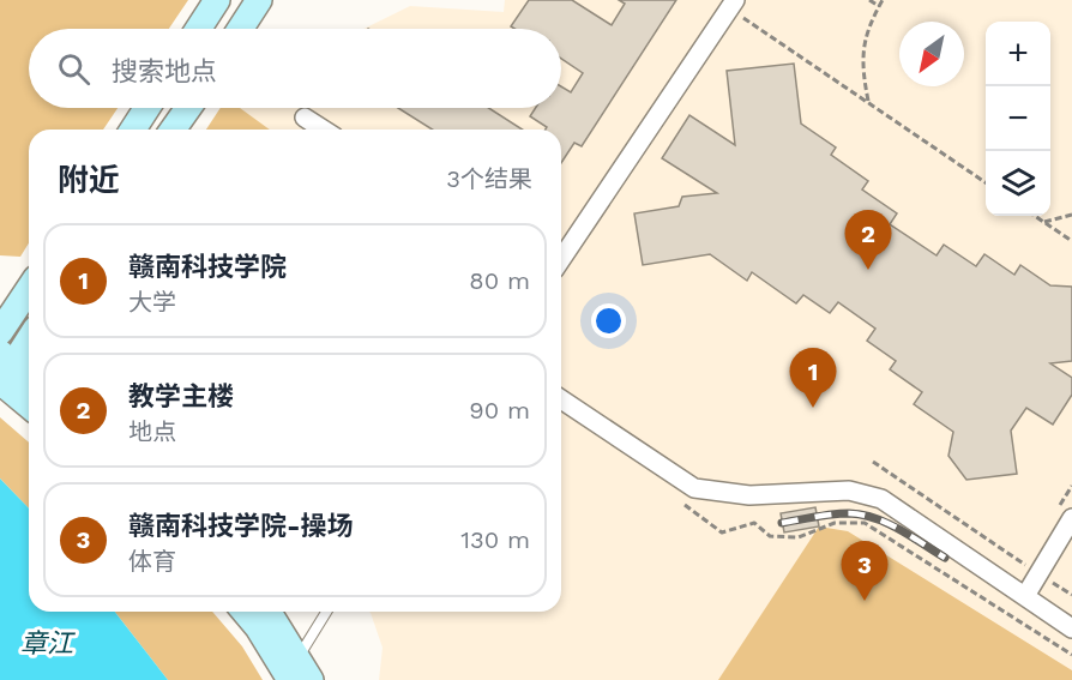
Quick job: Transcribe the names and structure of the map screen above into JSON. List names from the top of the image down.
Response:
{
  "water": ["章江"],
  "north": "bottom left",
  "page": {
    "map_buttons": ["+", "−"],
    "search": "搜索地点",
    "heading": ["附近", "3个结果"],
    "pins": ["2", "1", "3"],
    "list": [
      {
        "mark": "1",
        "name": "赣南科技学院",
        "note": "大学",
        "value": "80 m"
      },
      {
        "mark": "2",
        "name": "教学主楼",
        "note": "地点",
        "value": "90 m"
      },
      {
        "mark": "3",
        "name": "赣南科技学院-操场",
        "note": "体育",
        "value": "130 m"
      }
    ]
  }
}
